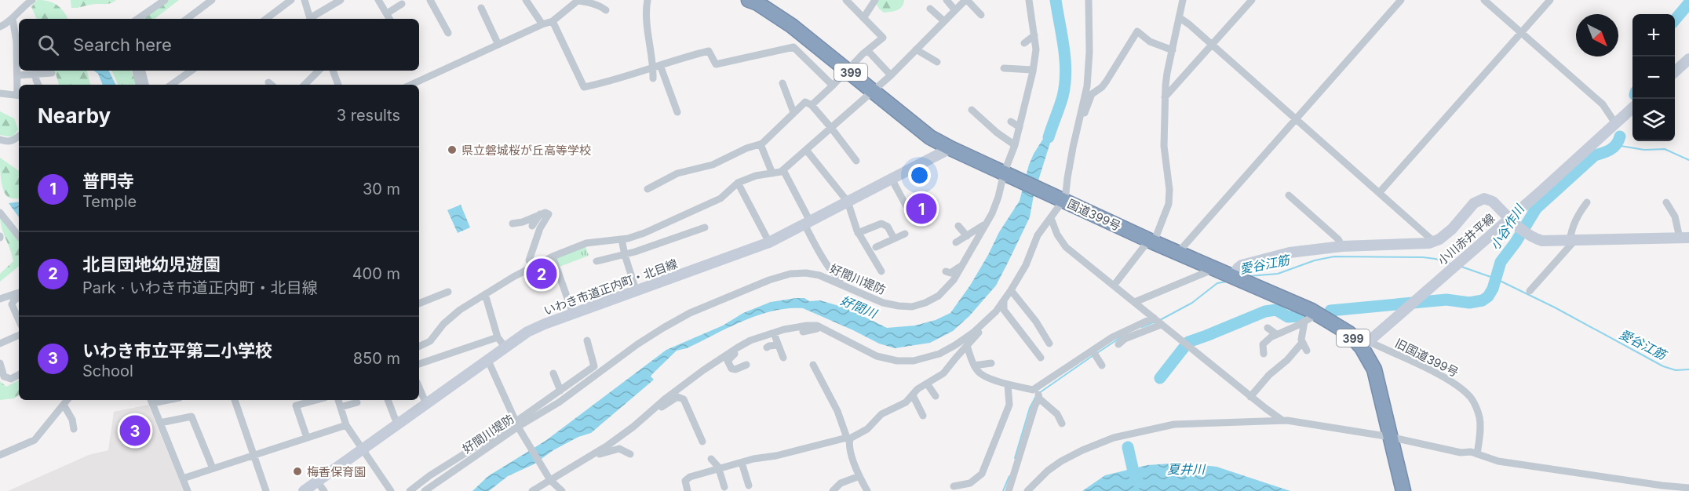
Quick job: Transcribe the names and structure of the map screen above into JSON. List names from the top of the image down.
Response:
{
  "streets": {
    "highway": ["399", "国道399号"],
    "street": [
      "小川赤井平線",
      "好間川堤防",
      "いわき市道正内町・北目線",
      "旧国道399号"
    ]
  },
  "crossings": [
    ["399", "国道399号"],
    ["国道399号", "小川赤井平線"],
    ["国道399号", "好間川堤防"],
    ["国道399号", "いわき市道正内町・北目線"],
    ["国道399号", "旧国道399号"],
    ["小川赤井平線", "旧国道399号"]
  ],
  "water": [
    "小谷作川",
    "愛谷江筋",
    "好間川",
    "夏井川"
  ],
  "places": ["県立磐城桜が丘高等学校", "梅香保育園"],
  "north": "bottom right",
  "page": {
    "map_buttons": ["+", "−"],
    "search": "Search here",
    "heading": ["Nearby", "3 results"],
    "list": [
      {
        "mark": "1",
        "name": "普門寺",
        "note": "Temple",
        "value": "30 m"
      },
      {
        "mark": "2",
        "name": "北目団地幼児遊園",
        "note": "Park · いわき市道正内町・北目線",
        "value": "400 m"
      },
      {
        "mark": "3",
        "name": "いわき市立平第二小学校",
        "note": "School",
        "value": "850 m"
      }
    ],
    "pins": ["1", "2", "3"]
  }
}
